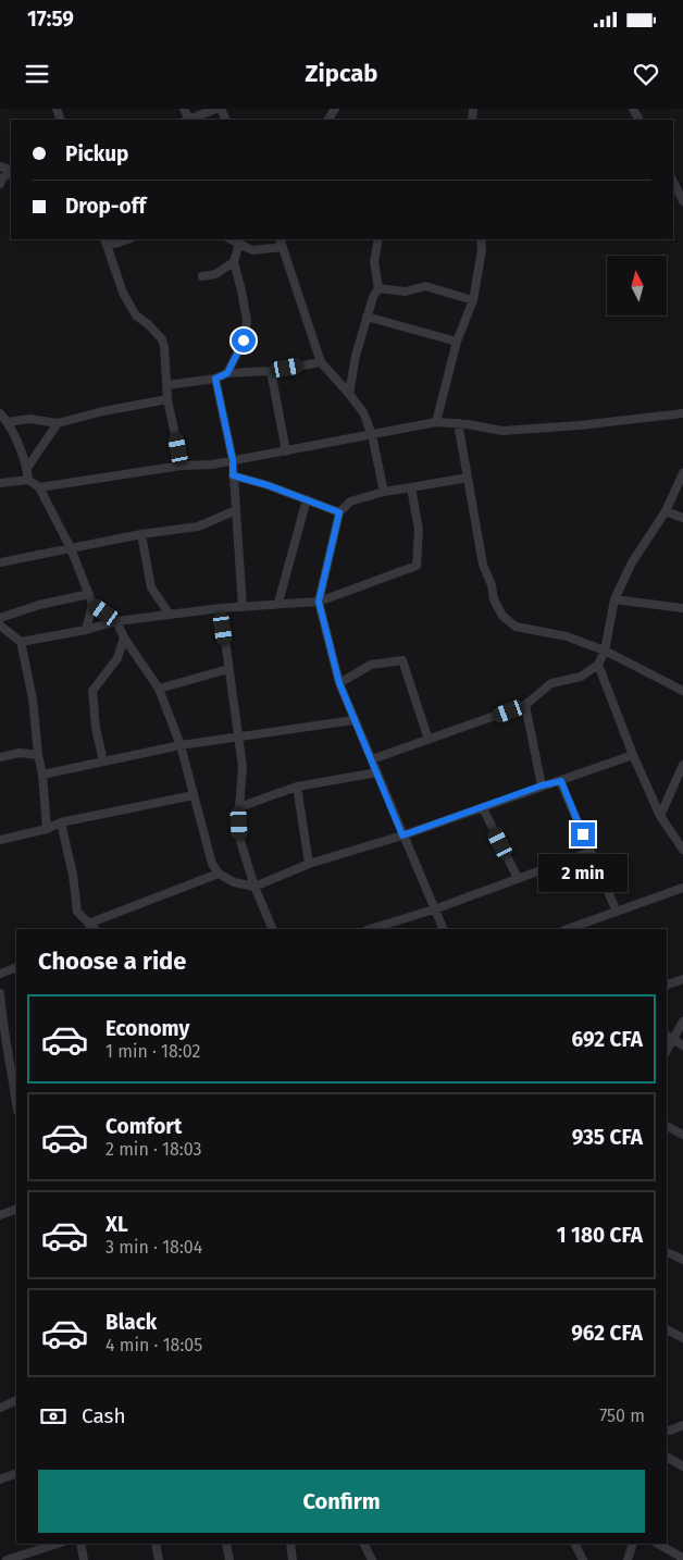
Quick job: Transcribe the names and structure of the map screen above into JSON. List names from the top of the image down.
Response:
{
  "north": "top",
  "page": {
    "status": "17:59",
    "header": "Zipcab",
    "banner": ["Pickup", "Drop-off"],
    "bubble": "2 min",
    "heading": "Choose a ride",
    "list": [
      {
        "name": "Economy",
        "note": "1 min · 18:02",
        "value": "692 CFA"
      },
      {
        "name": "Comfort",
        "note": "2 min · 18:03",
        "value": "935 CFA"
      },
      {
        "name": "XL",
        "note": "3 min · 18:04",
        "value": "1 180 CFA"
      },
      {
        "name": "Black",
        "note": "4 min · 18:05",
        "value": "962 CFA"
      }
    ],
    "pay": ["Cash", "750 m"],
    "buttons": "Confirm"
  }
}
